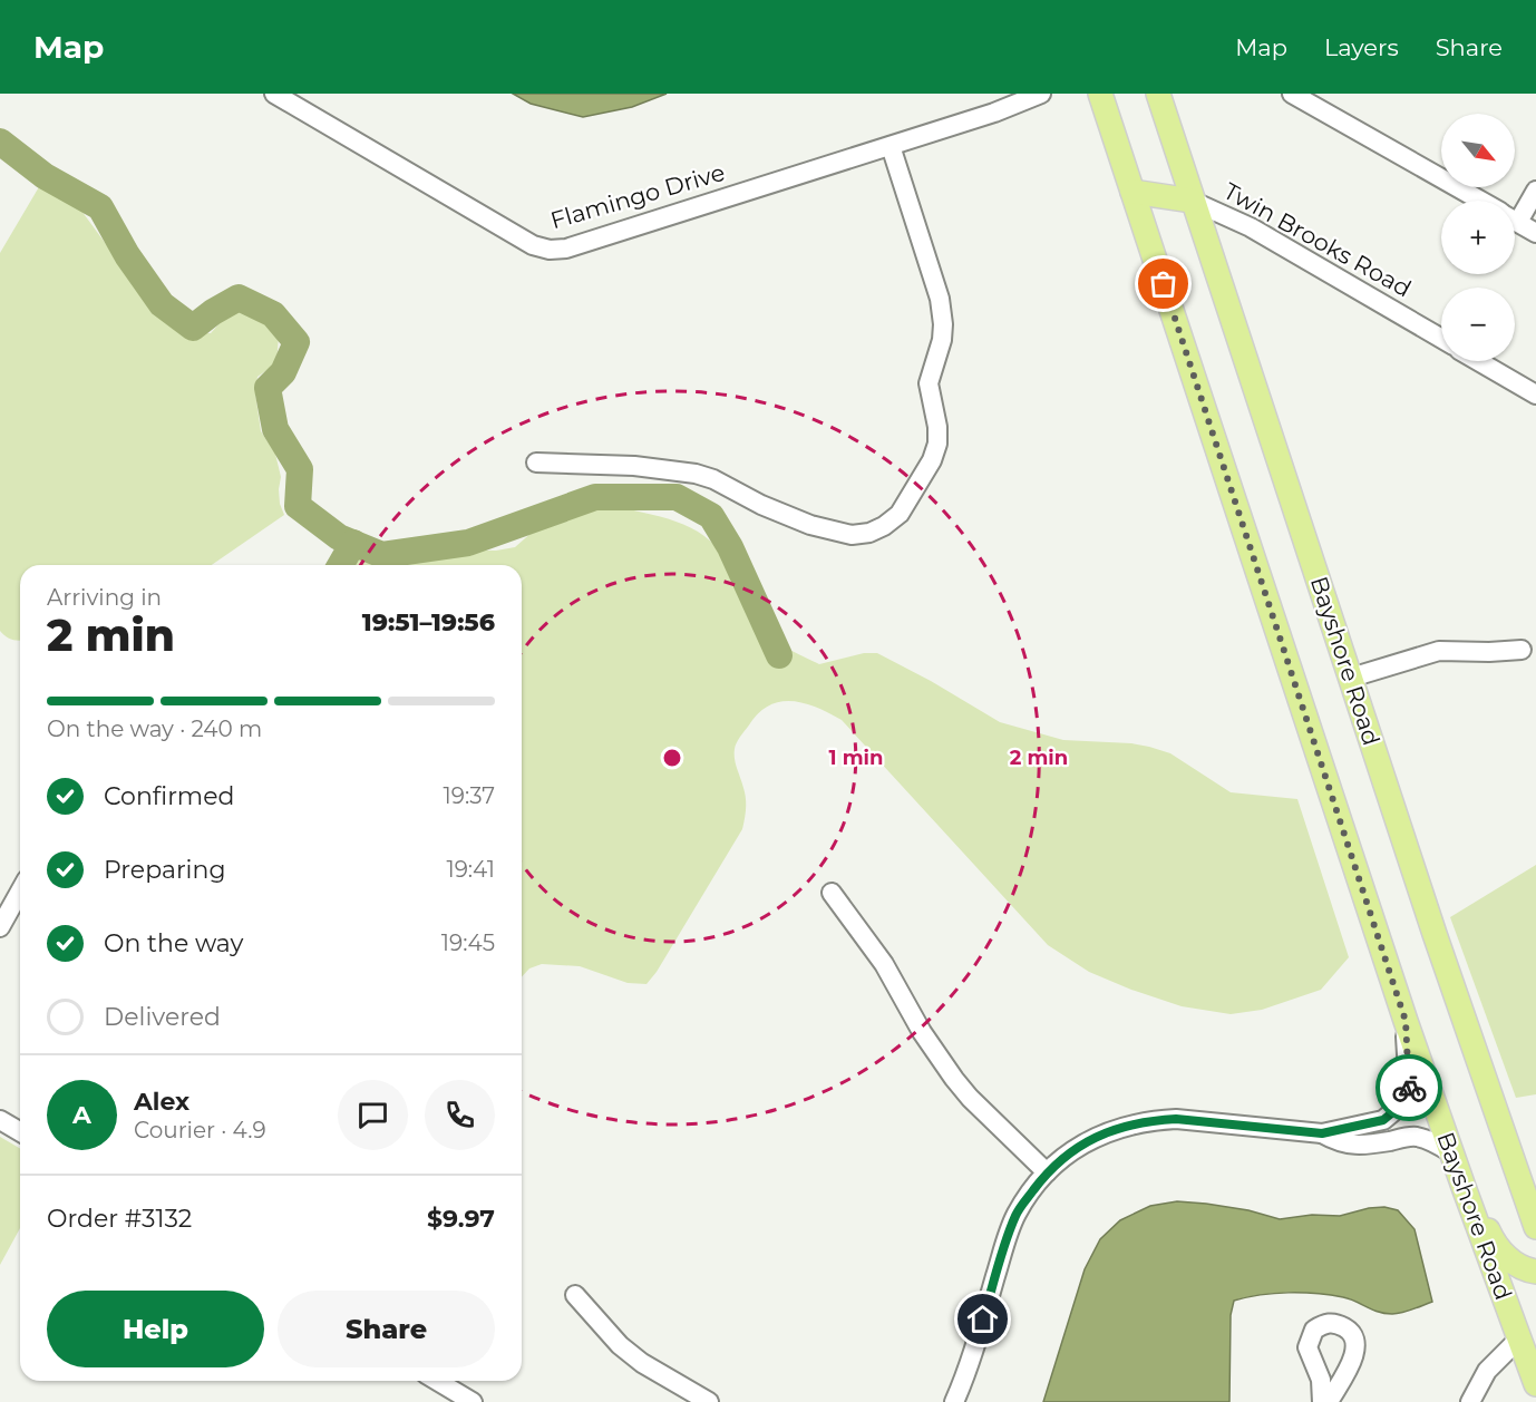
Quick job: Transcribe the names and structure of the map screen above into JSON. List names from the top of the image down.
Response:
{
  "streets": {
    "main road": ["Bayshore Road"],
    "street": ["Flamingo Drive", "Twin Brooks Road"]
  },
  "crossings": [
    ["Twin Brooks Road", "Bayshore Road"]
  ],
  "north": "bottom right",
  "page": {
    "header": "Map",
    "nav": ["Map", "Layers", "Share"],
    "map_buttons": ["+", "−"],
    "heading": ["2 min", "Arriving in", "19:51–19:56"],
    "panel": [
      "Alex",
      "Courier · 4.9",
      "Order #3132",
      "$9.97"
    ],
    "bar": "On the way · 240 m",
    "list": [
      ["Confirmed", "19:37"],
      ["Preparing", "19:41"],
      ["On the way", "19:45"],
      "Delivered"
    ],
    "round": "A",
    "buttons": ["Help", "Share"]
  },
  "rings": ["1 min", "2 min"]
}
